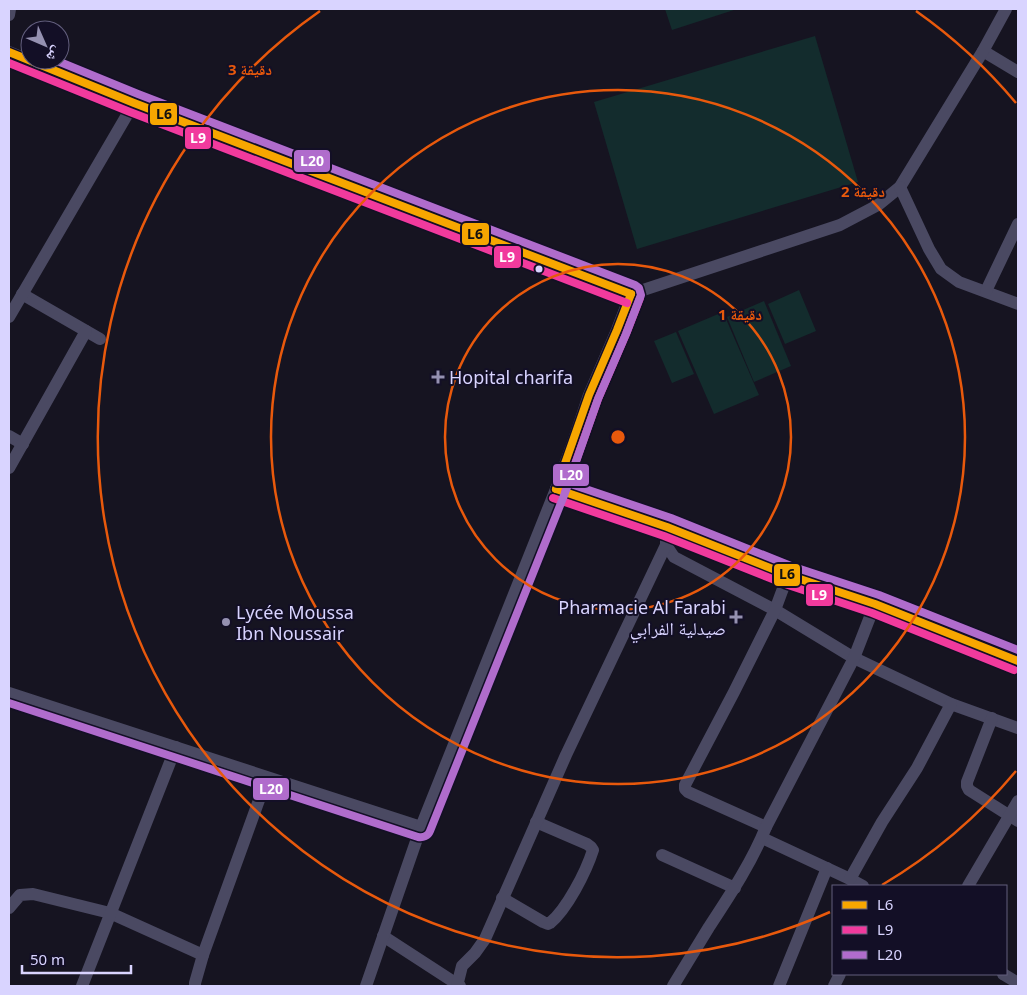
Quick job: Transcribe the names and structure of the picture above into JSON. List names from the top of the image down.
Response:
{
  "places": {
    "health": ["Hopital charifa", "Pharmacie Al Farabi صيدلية الفرابي"],
    "other": ["Lycée Moussa Ibn Noussair"]
  },
  "lines": ["transit line L6", "transit line L9", "transit line L20"],
  "legend": ["L6", "L9", "L20"],
  "scale_bar": "50 m",
  "north": "bottom right",
  "rings": ["3 دقيقة", "2 دقيقة", "1 دقيقة"]
}
